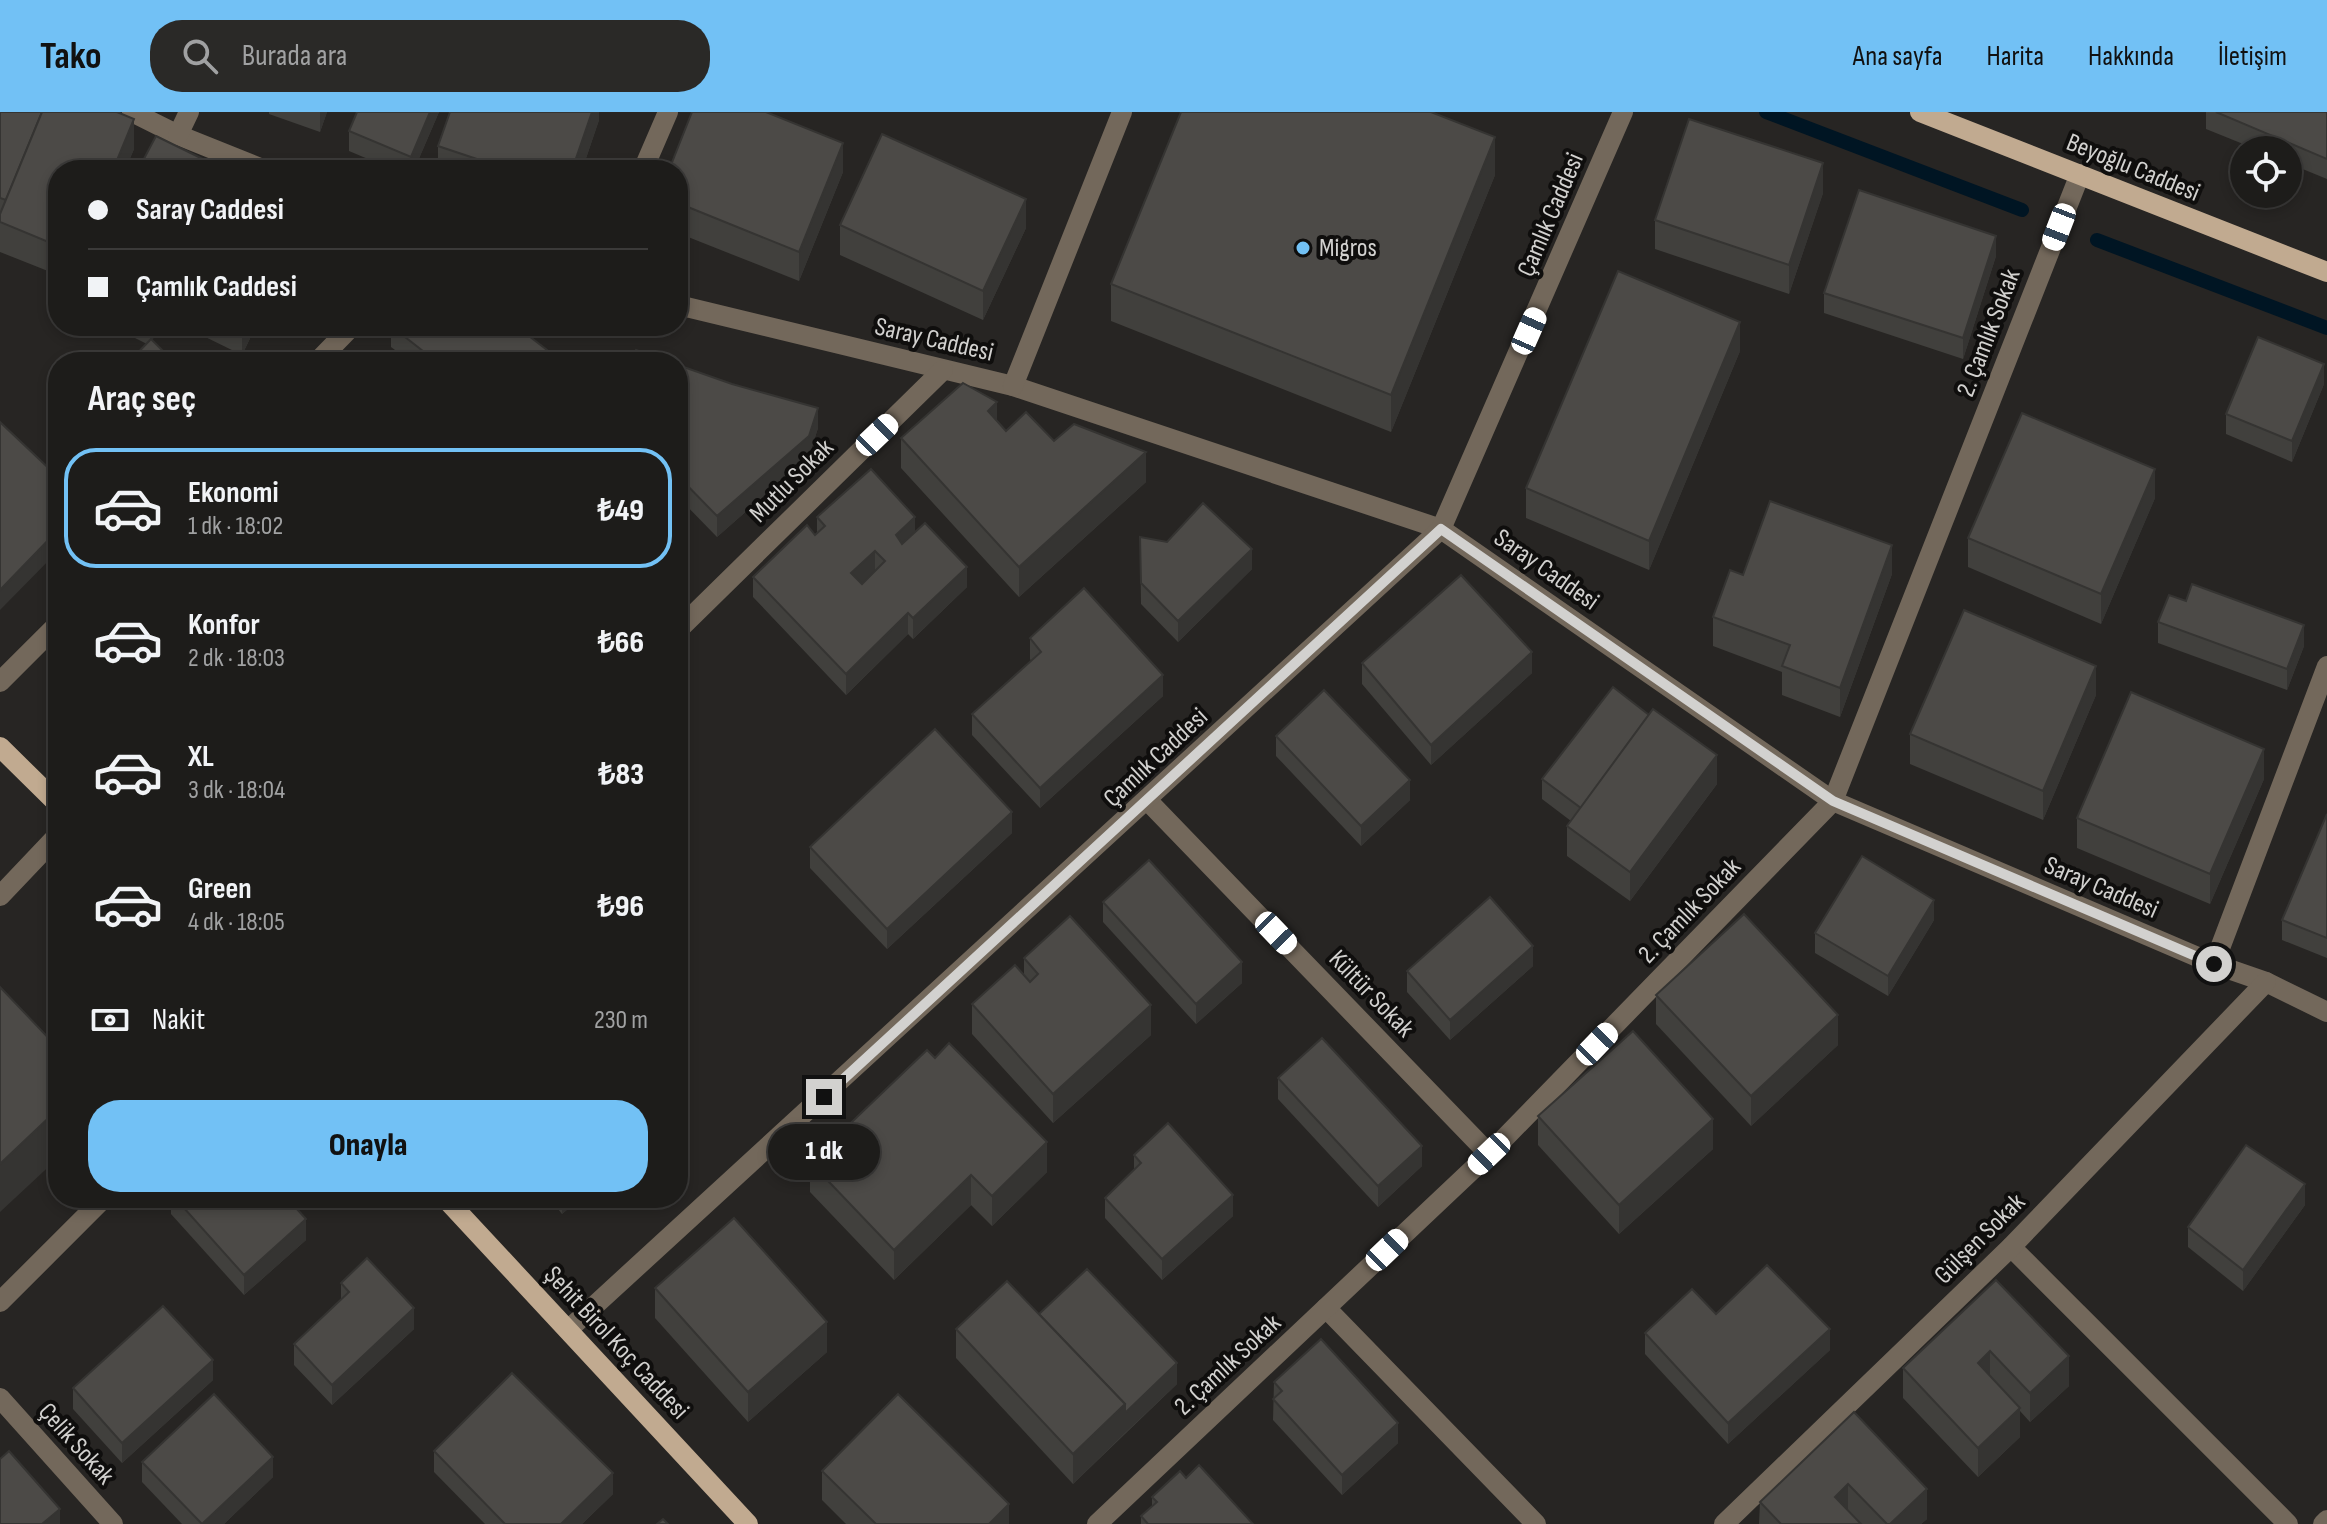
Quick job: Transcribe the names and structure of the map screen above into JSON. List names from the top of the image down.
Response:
{
  "streets": {
    "main road": ["Beyoğlu Caddesi", "Şehit Birol Koç Caddesi"],
    "street": [
      "Çamlık Caddesi",
      "2. Çamlık Sokak",
      "Saray Caddesi",
      "Mutlu Sokak",
      "Kültür Sokak",
      "Gülşen Sokak",
      "Çelik Sokak"
    ]
  },
  "crossings": [
    ["Beyoğlu Caddesi", "2. Çamlık Sokak"],
    ["Çamlık Caddesi", "Saray Caddesi"],
    ["Çamlık Caddesi", "Kültür Sokak"],
    ["Çamlık Caddesi", "Şehit Birol Koç Caddesi"],
    ["2. Çamlık Sokak", "Saray Caddesi"],
    ["2. Çamlık Sokak", "Kültür Sokak"],
    ["Saray Caddesi", "Mutlu Sokak"],
    ["Saray Caddesi", "Gülşen Sokak"]
  ],
  "places": ["Migros"],
  "page": {
    "header": "Tako",
    "search": "Burada ara",
    "nav": [
      "Ana sayfa",
      "Harita",
      "Hakkında",
      "İletişim"
    ],
    "banner": ["Saray Caddesi", "Çamlık Caddesi"],
    "heading": "Araç seç",
    "list": [
      {
        "name": "Ekonomi",
        "note": "1 dk · 18:02",
        "value": "₺49"
      },
      {
        "name": "Konfor",
        "note": "2 dk · 18:03",
        "value": "₺66"
      },
      {
        "name": "XL",
        "note": "3 dk · 18:04",
        "value": "₺83"
      },
      {
        "name": "Green",
        "note": "4 dk · 18:05",
        "value": "₺96"
      }
    ],
    "pay": ["Nakit", "230 m"],
    "buttons": "Onayla",
    "bubble": "1 dk"
  }
}
